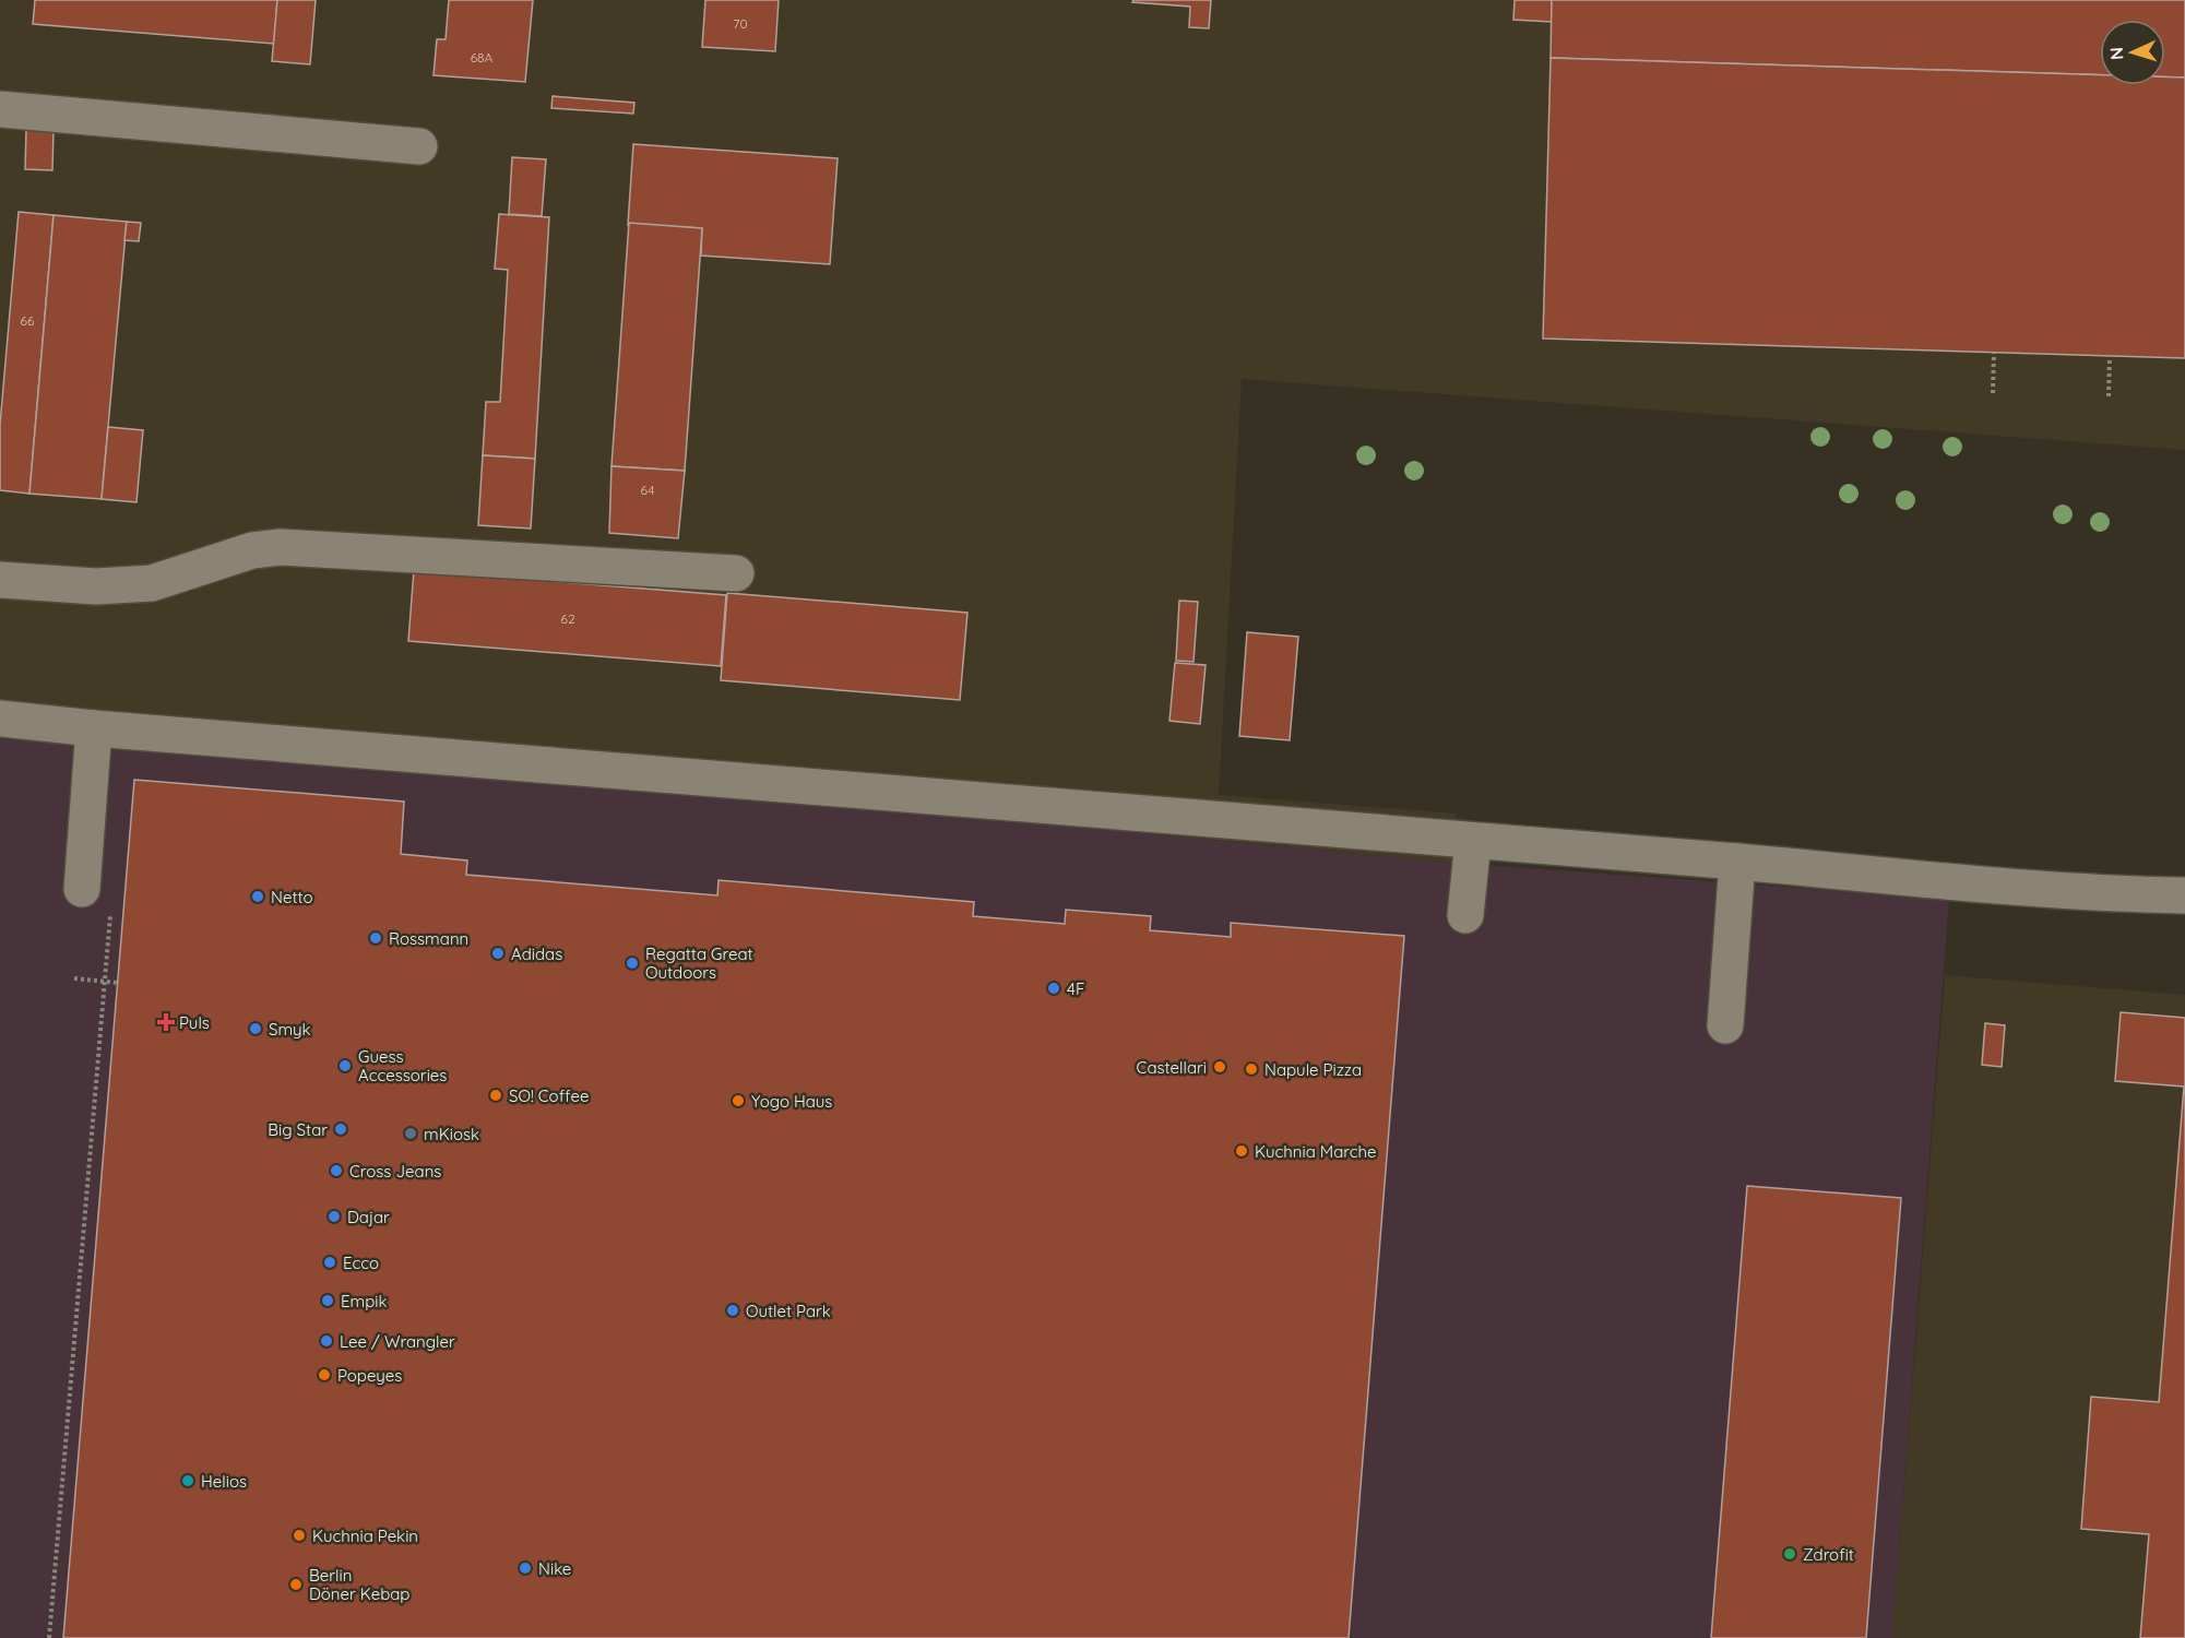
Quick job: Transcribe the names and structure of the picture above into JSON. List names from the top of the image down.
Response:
{
  "places": {
    "other": [
      "Netto",
      "Rossmann",
      "Adidas",
      "Regatta Great Outdoors",
      "4F",
      "Smyk",
      "Guess Accessories",
      "Castellari",
      "Napule Pizza",
      "SO! Coffee",
      "Yogo Haus",
      "Big Star",
      "mKiosk",
      "Kuchnia Marche",
      "Cross Jeans",
      "Dajar",
      "Ecco",
      "Empik",
      "Outlet Park",
      "Lee / Wrangler",
      "Popeyes",
      "Helios",
      "Kuchnia Pekin",
      "Zdrofit",
      "Nike",
      "Berlin Döner Kebap"
    ],
    "health": ["Puls"]
  },
  "house_numbers": [
    "70",
    "68A",
    "66",
    "64",
    "62"
  ],
  "north": "left"
}
